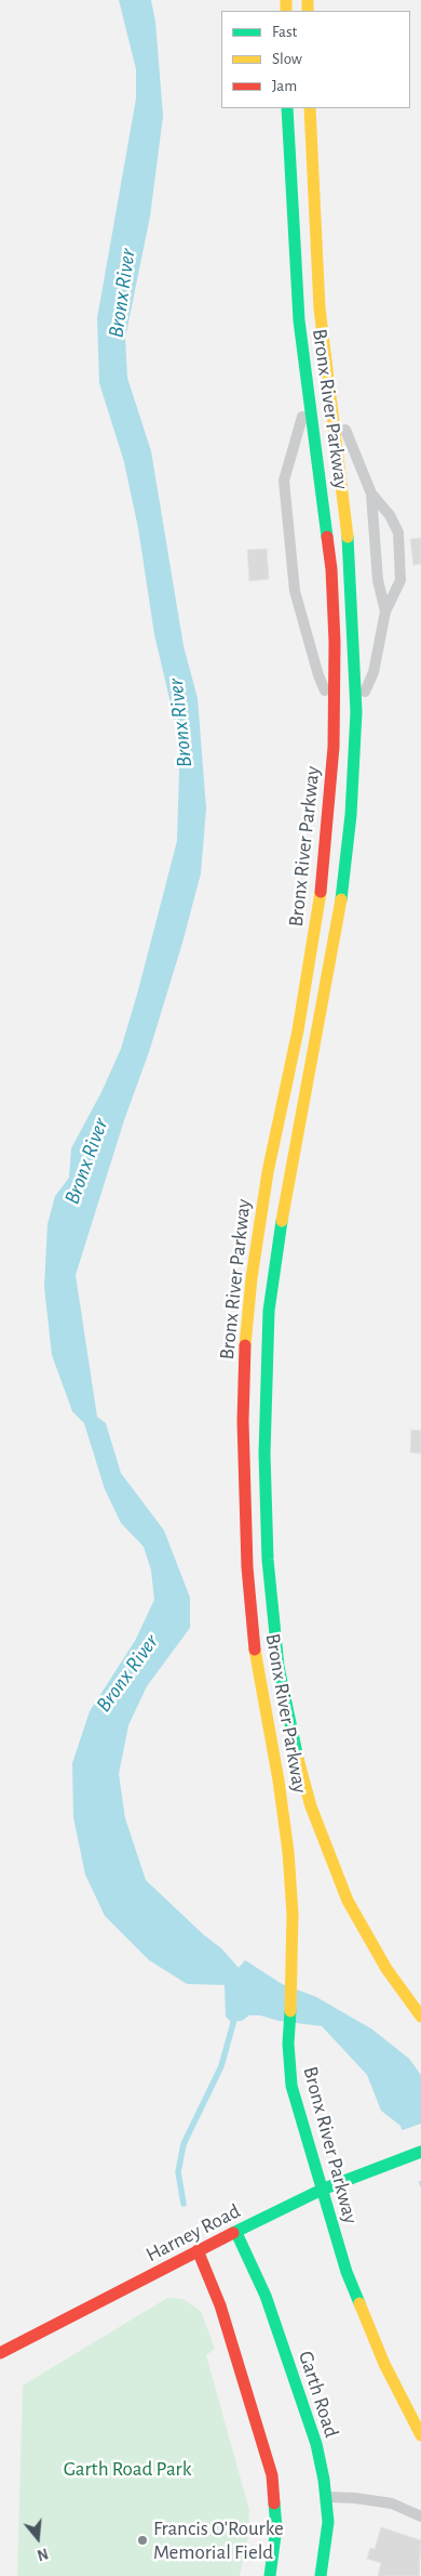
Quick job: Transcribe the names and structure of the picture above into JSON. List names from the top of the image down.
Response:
{
  "streets": {
    "main road": ["Bronx River Parkway", "Harney Road", "Garth Road"]
  },
  "crossings": [
    ["Bronx River Parkway", "Harney Road"],
    ["Harney Road", "Garth Road"]
  ],
  "water": ["Bronx River"],
  "parks": ["Garth Road Park"],
  "places": ["Francis O'Rourke Memorial Field"],
  "legend": ["Fast", "Slow", "Jam"],
  "north": "bottom"
}
